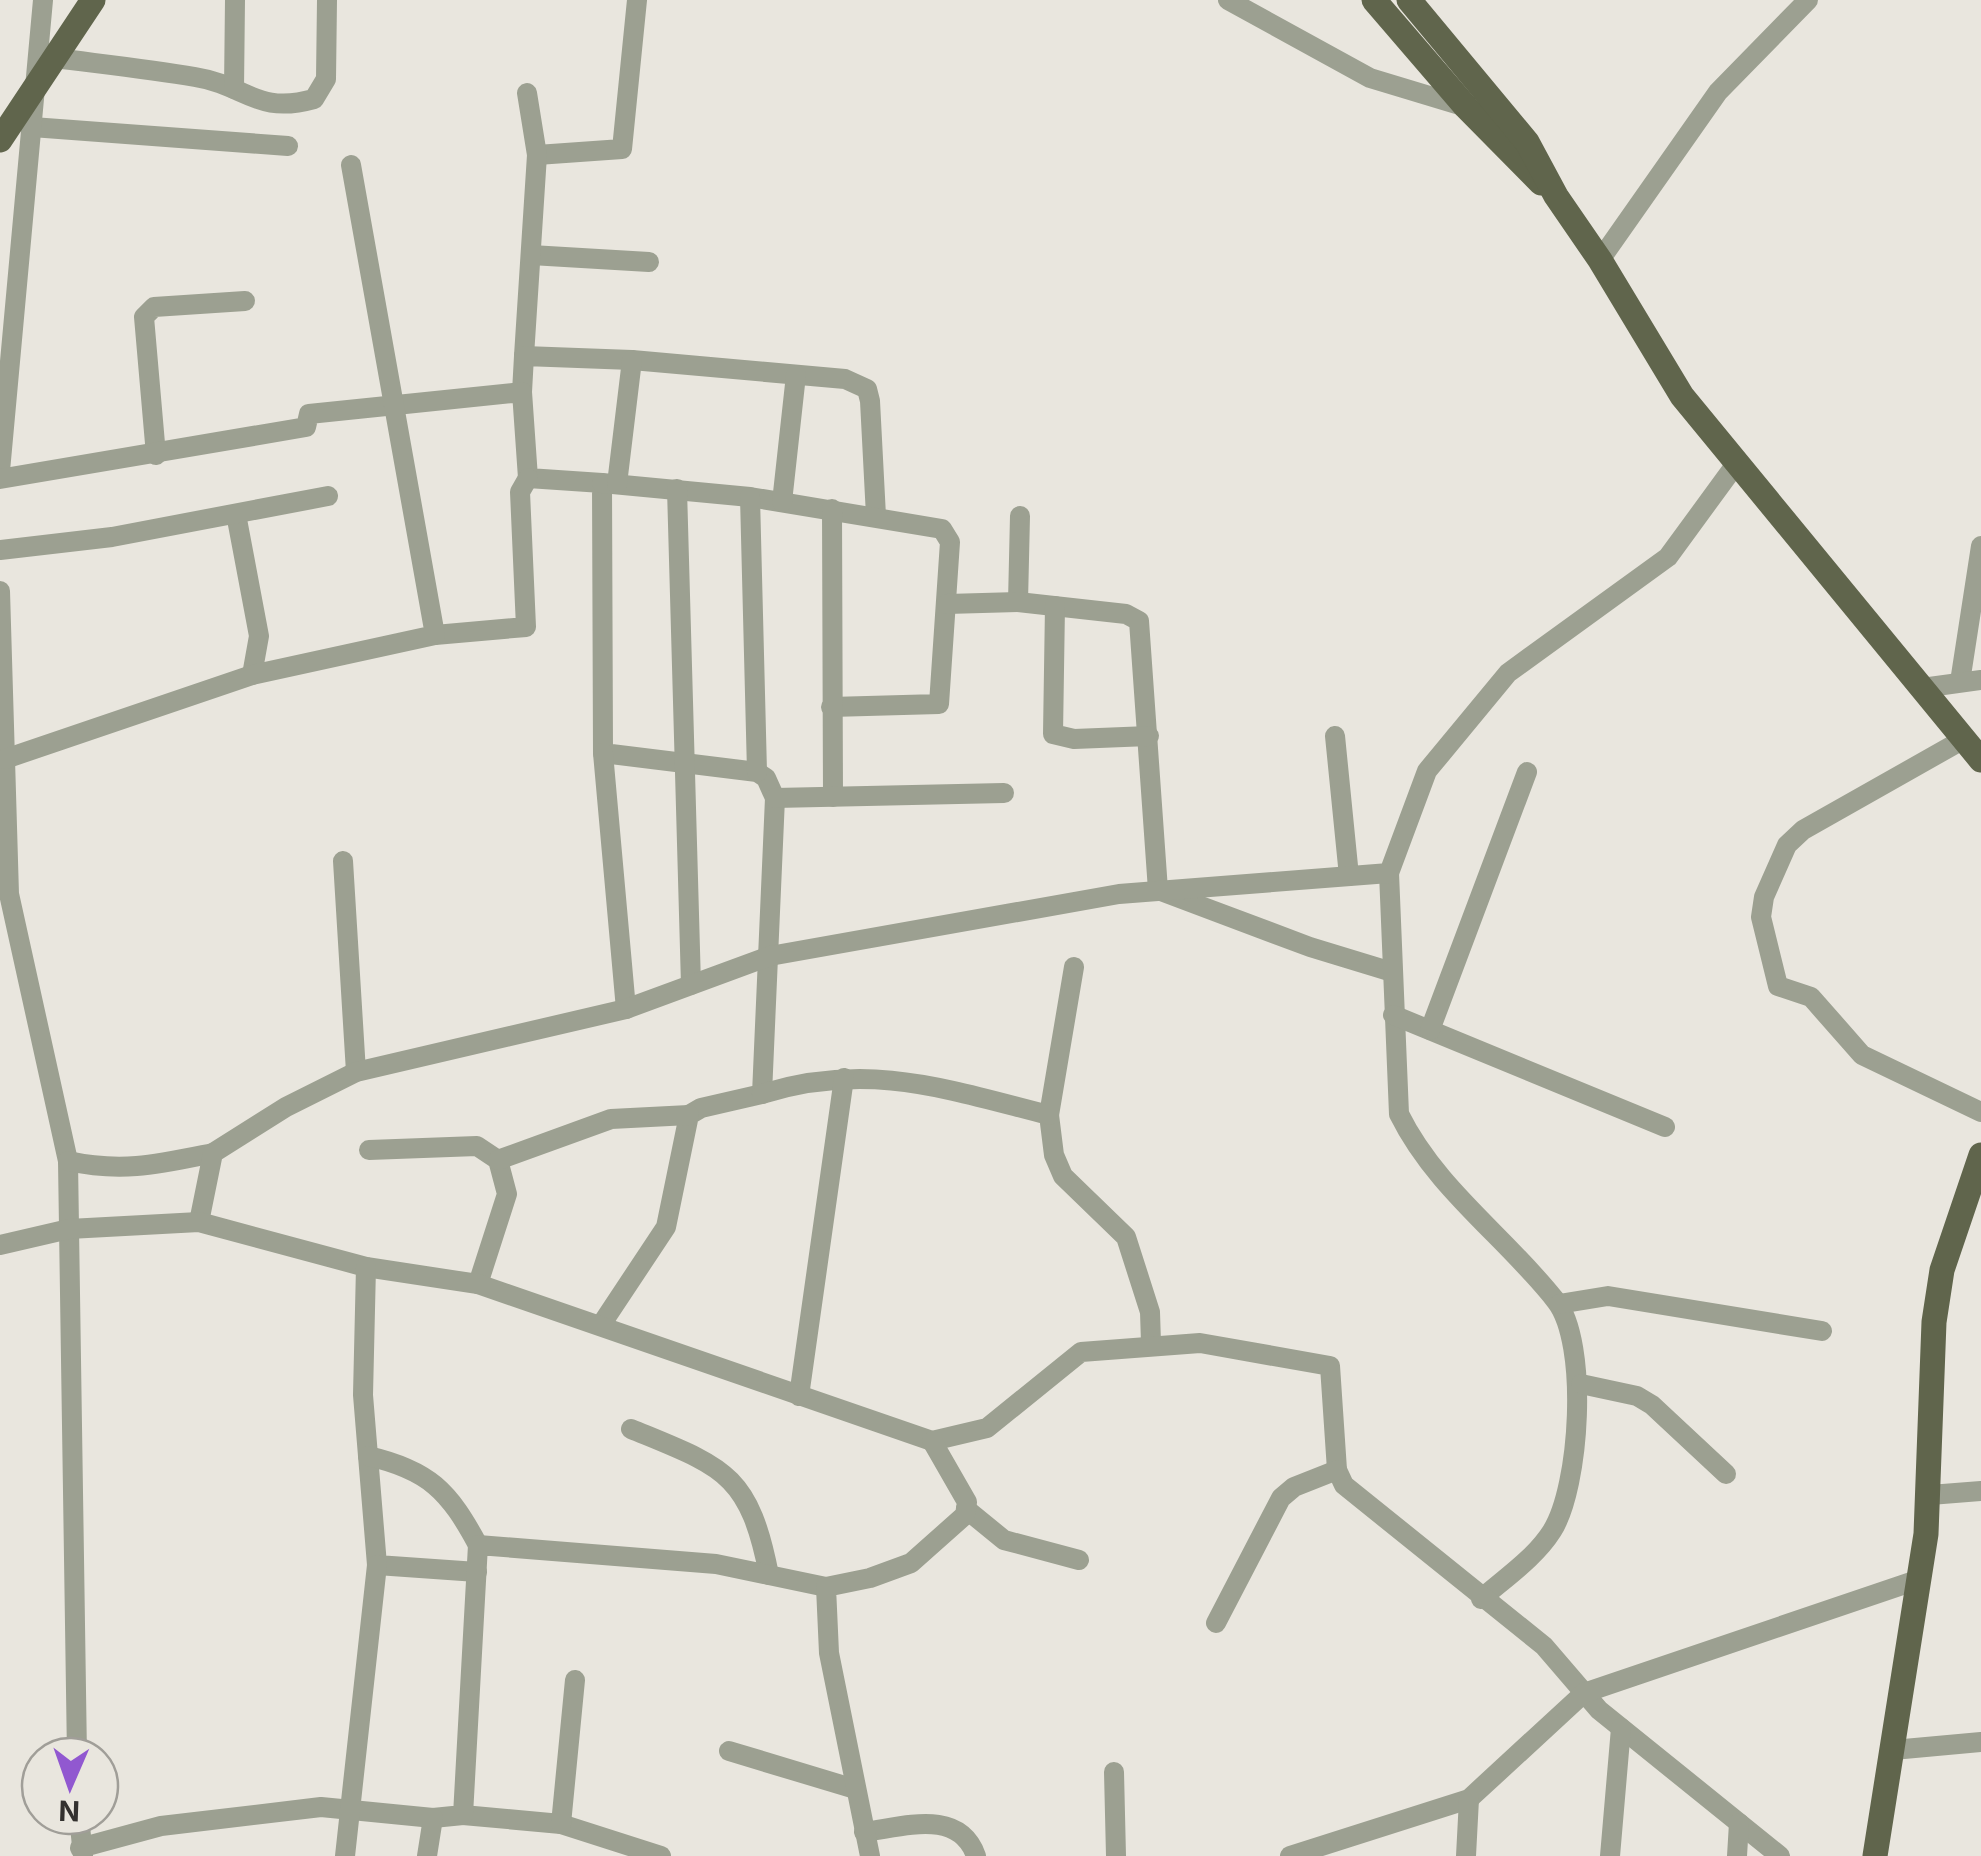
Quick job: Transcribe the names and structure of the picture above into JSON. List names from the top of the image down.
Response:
{
  "north": "bottom"
}
